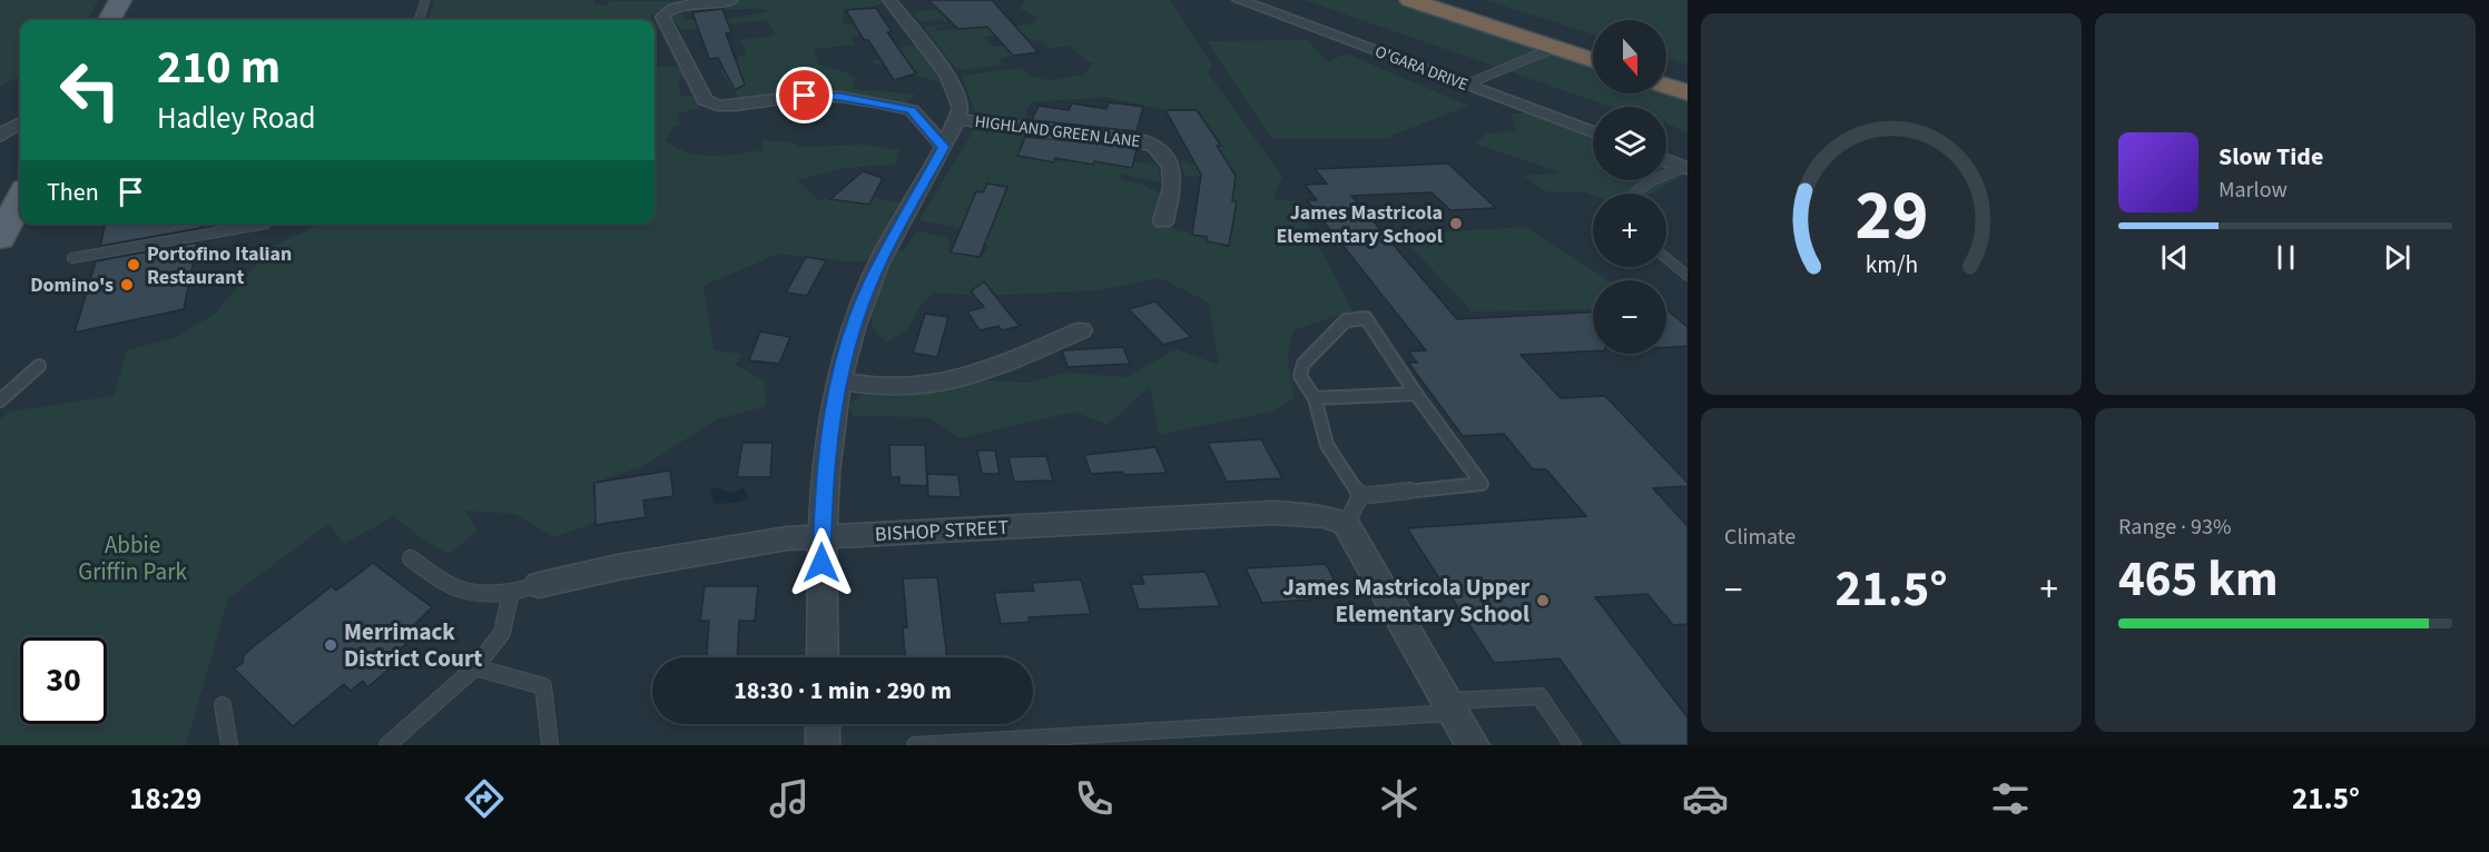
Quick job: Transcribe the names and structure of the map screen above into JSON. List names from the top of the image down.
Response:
{
  "streets": {
    "street": ["O'GARA DRIVE", "HIGHLAND GREEN LANE", "BISHOP STREET"]
  },
  "parks": ["Abbie Griffin Park"],
  "places": [
    "James Mastricola Elementary School",
    "Portofino Italian Restaurant",
    "Domino's",
    "James Mastricola Upper Elementary School",
    "Merrimack District Court"
  ],
  "north": "bottom",
  "page": {
    "map_buttons": ["+", "−"],
    "turn": ["210 m", "Hadley Road"],
    "song": ["Slow Tide", "Marlow"],
    "then": "Then",
    "tile": [
      "Climate",
      ["Range · 93%", "465 km"]
    ],
    "heat": ["−", "21.5°", "+"],
    "limit": "30",
    "trip": "18:30 · 1 min · 290 m",
    "tabs": ["18:29", "21.5°"],
    "gauge": ["29", "km/h"]
  }
}
